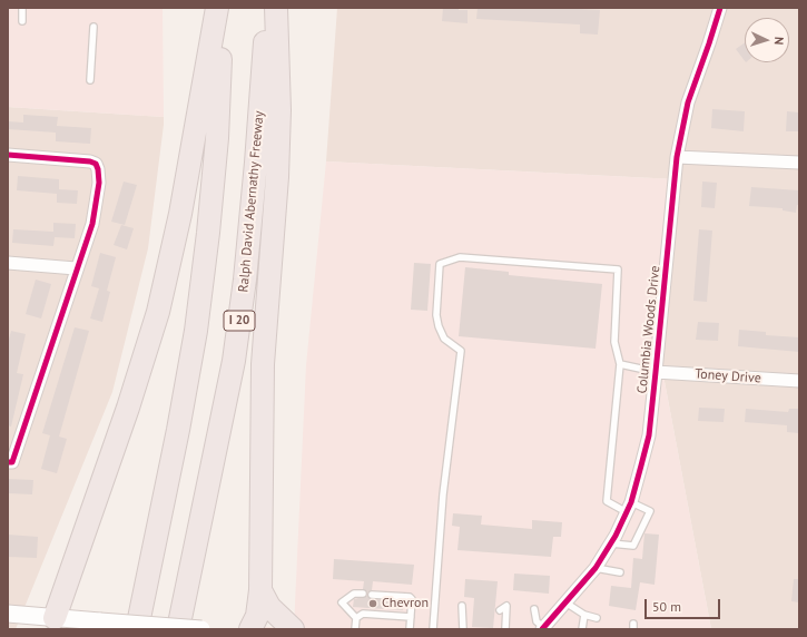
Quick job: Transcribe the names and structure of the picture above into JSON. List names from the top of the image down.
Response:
{
  "streets": {
    "highway": ["Ralph David Abernathy Freeway", "I 20"],
    "street": ["Columbia Woods Drive", "Toney Drive"]
  },
  "crossings": [
    ["Columbia Woods Drive", "Toney Drive"]
  ],
  "places": ["Chevron"],
  "scale_bar": "50 m",
  "north": "right"
}
